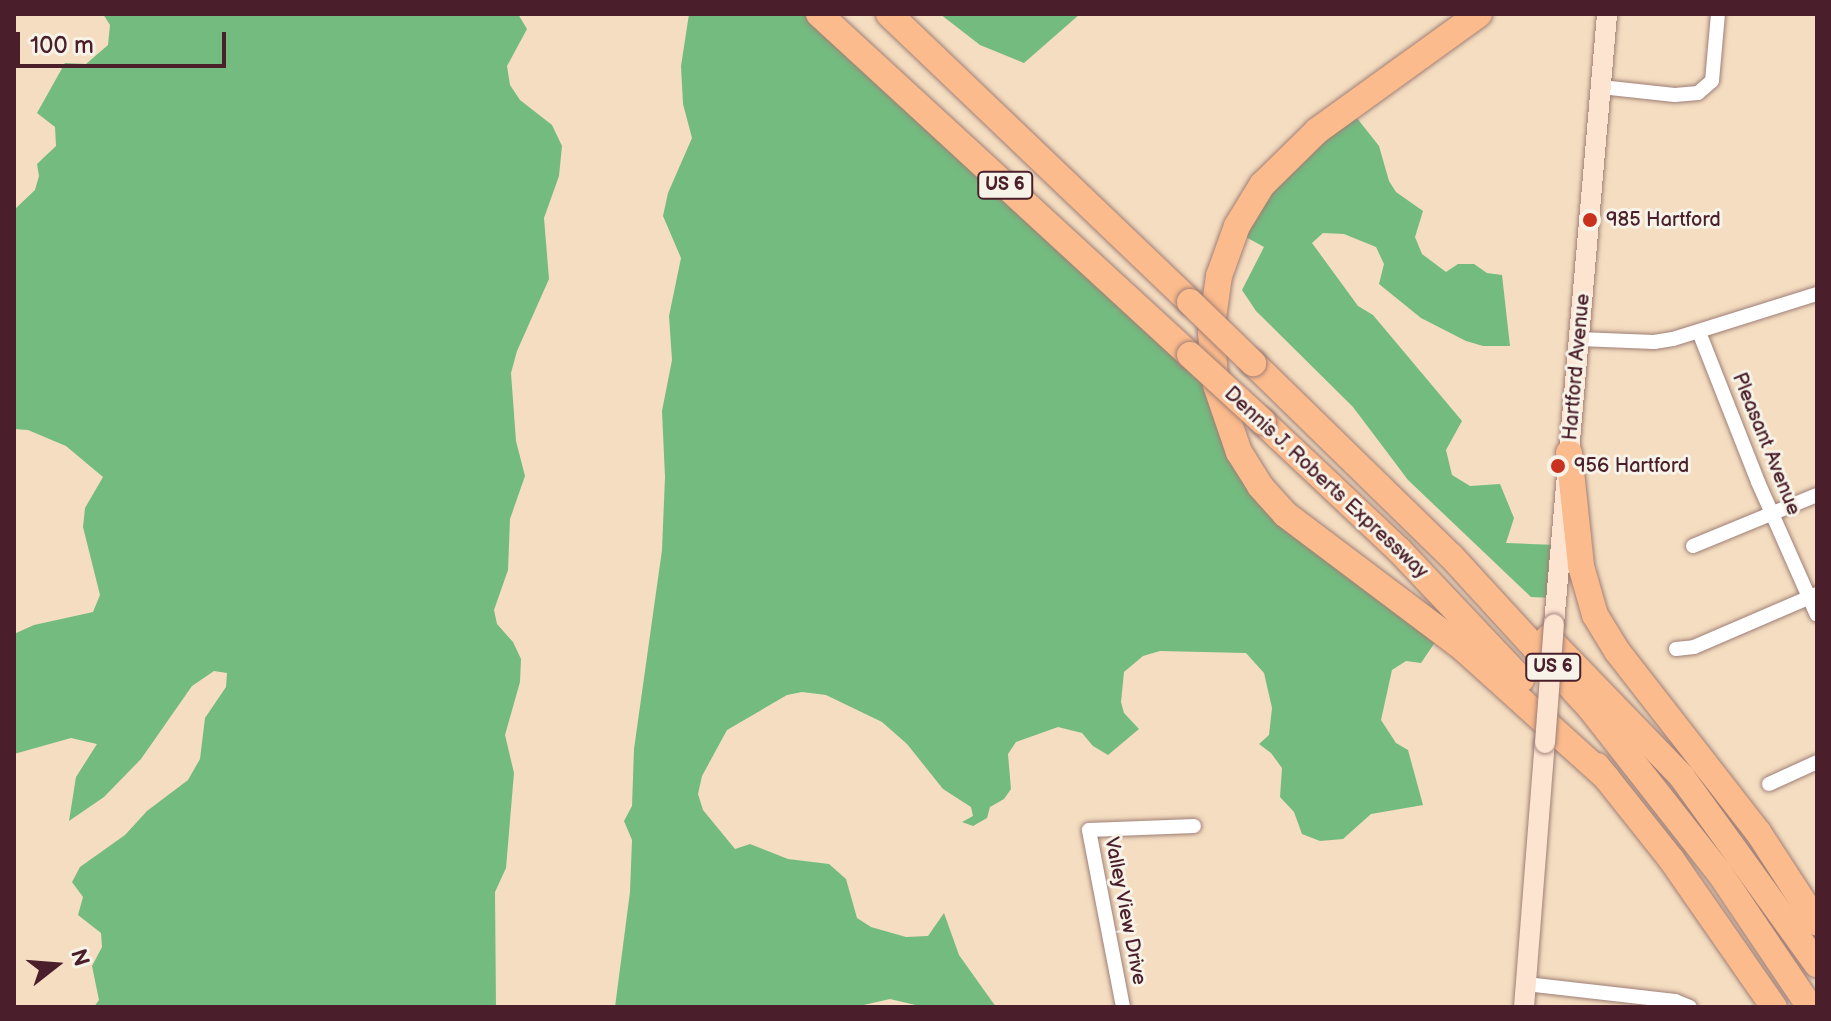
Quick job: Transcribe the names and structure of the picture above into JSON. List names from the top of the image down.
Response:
{
  "streets": {
    "highway": ["US 6", "Dennis J. Roberts Expressway"],
    "main road": ["Hartford Avenue"],
    "street": ["Pleasant Avenue", "Valley View Drive"]
  },
  "places": ["985 Hartford", "956 Hartford"],
  "scale_bar": "100 m",
  "north": "right"
}
